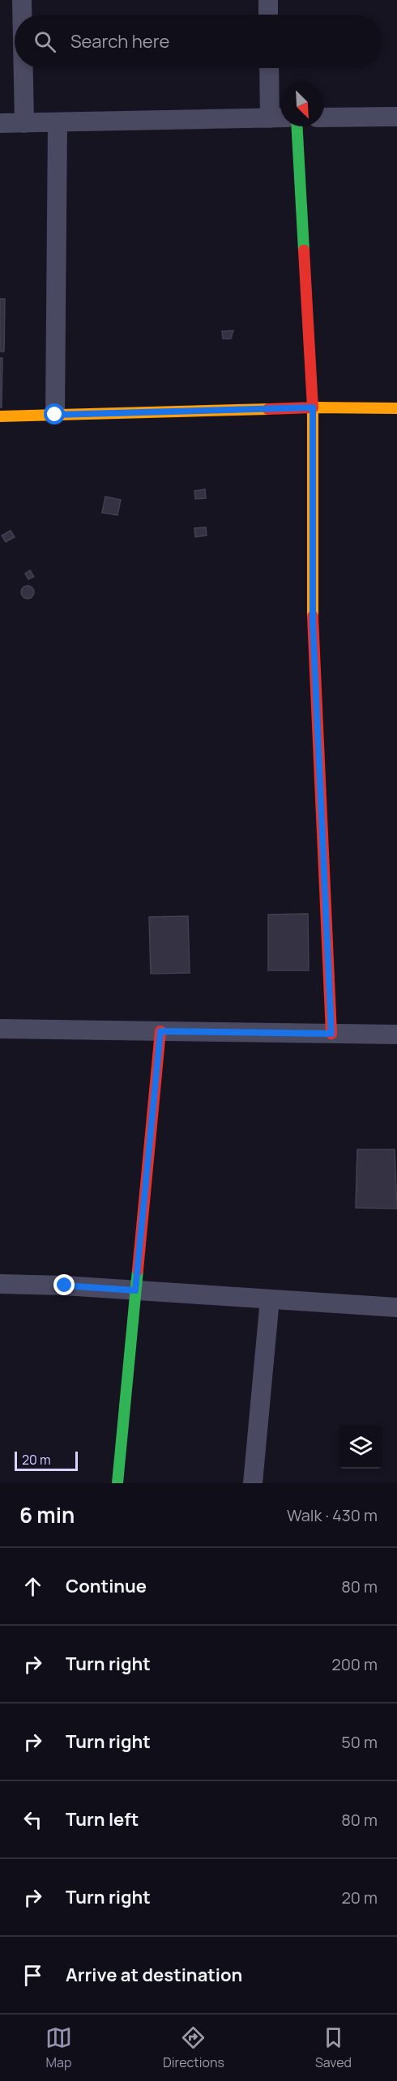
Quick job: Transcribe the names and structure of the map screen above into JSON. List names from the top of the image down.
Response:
{
  "scale_bar": "20 m",
  "north": "bottom right",
  "page": {
    "search": "Search here",
    "scale": "20 m",
    "heading": ["6 min", "Walk · 430 m"],
    "list": [
      ["Continue", "80 m"],
      ["Turn right", "200 m"],
      ["Turn right", "50 m"],
      ["Turn left", "80 m"],
      ["Turn right", "20 m"],
      "Arrive at destination"
    ],
    "nav": ["Map", "Directions", "Saved"]
  }
}
